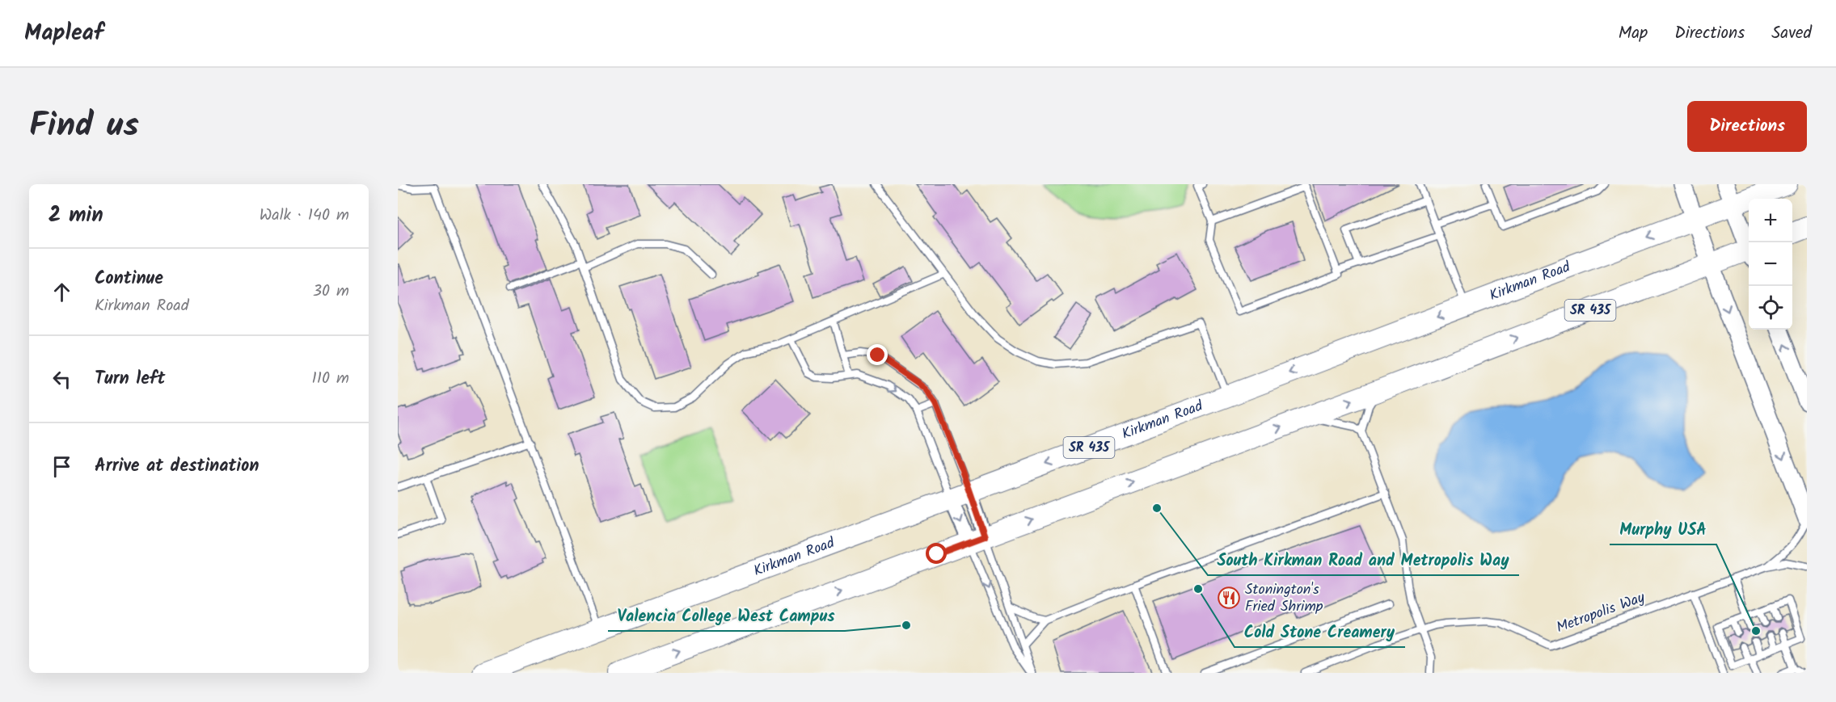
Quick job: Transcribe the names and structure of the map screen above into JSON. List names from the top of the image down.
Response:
{
  "streets": {
    "main road": ["Kirkman Road", "SR 435"],
    "lane": ["Metropolis Way"]
  },
  "places": {
    "other": [
      "South Kirkman Road and Metropolis Way",
      "Cold Stone Creamery",
      "Valencia College West Campus",
      "Murphy USA"
    ],
    "restaurant": ["Stonington's Fried Shrimp"]
  },
  "page": {
    "header": "Mapleaf",
    "nav": ["Map", "Directions", "Saved"],
    "title": "Find us",
    "buttons": "Directions",
    "heading": ["2 min", "Walk · 140 m"],
    "map_buttons": ["+", "−"],
    "list": [
      ["Continue", "Kirkman Road", "30 m"],
      ["Turn left", "110 m"],
      "Arrive at destination"
    ]
  }
}
